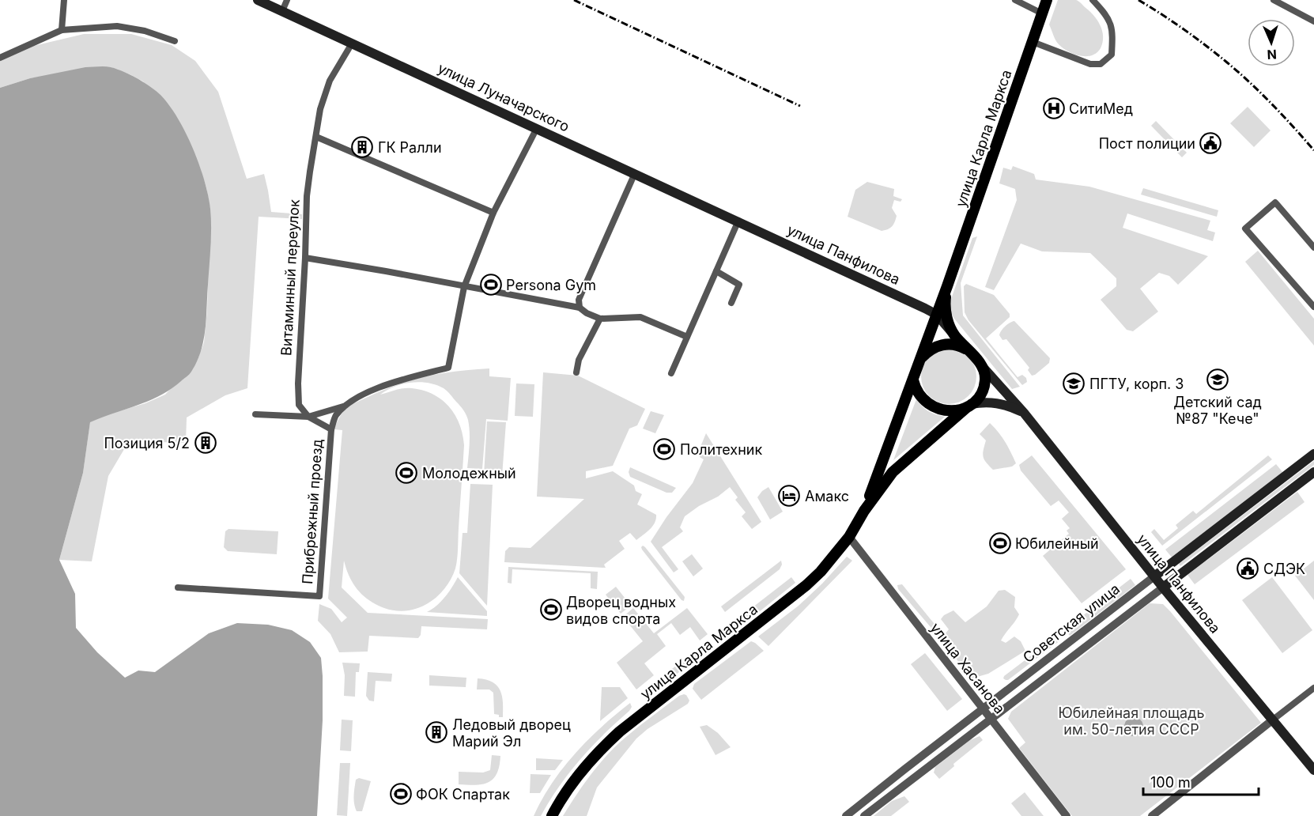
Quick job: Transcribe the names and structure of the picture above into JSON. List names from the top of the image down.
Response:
{
  "streets": {
    "main road": [
      "улица Луначарского",
      "улица Карла Маркса",
      "улица Панфилова",
      "Советская улица"
    ],
    "street": ["Витаминный переулок", "Прибрежный проезд", "улица Хасанова"]
  },
  "crossings": [
    ["улица Луначарского", "улица Панфилова"],
    ["улица Луначарского", "Витаминный переулок"],
    ["улица Карла Маркса", "улица Панфилова"],
    ["улица Карла Маркса", "улица Хасанова"],
    ["улица Панфилова", "Советская улица"],
    ["Советская улица", "улица Хасанова"]
  ],
  "parks": ["Юбилейная площадь им. 50-летия СССР"],
  "places": {
    "hospital": ["СитиМед"],
    "public building": ["Пост полиции", "СДЭК"],
    "building": ["ГК Ралли", "Позиция 5/2", "Ледовый дворец Марий Эл"],
    "sports": [
      "Persona Gym",
      "Политехник",
      "Молодежный",
      "Юбилейный",
      "Дворец водных видов спорта",
      "ФОК Спартак"
    ],
    "school or university": ["Детский сад №87 \"Кече\"", "ПГТУ, корп. 3"],
    "hotel": ["Амакс"]
  },
  "scale_bar": "100 m",
  "north": "bottom"
}
